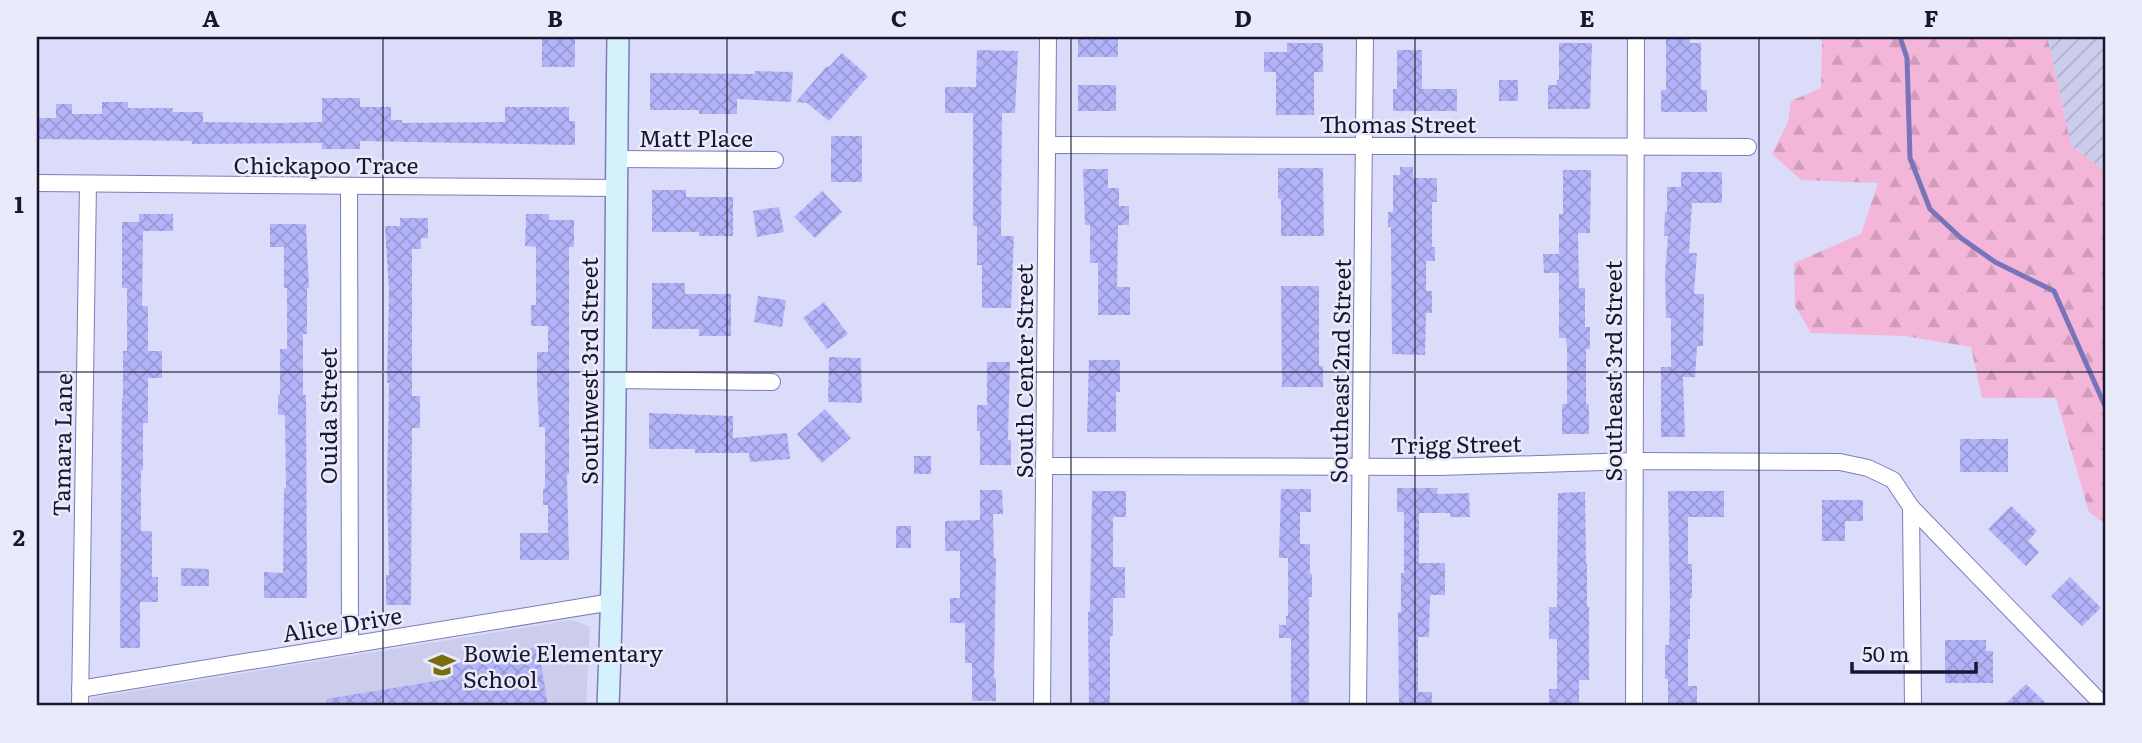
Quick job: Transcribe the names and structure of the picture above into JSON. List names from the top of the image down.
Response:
{
  "streets": {
    "street": [
      "Thomas Street",
      "Matt Place",
      "Chickapoo Trace",
      "Southwest 3rd Street",
      "South Center Street",
      "Southeast 2nd Street",
      "Southeast 3rd Street",
      "Ouida Street",
      "Trigg Street",
      "Tamara Lane",
      "Alice Drive"
    ]
  },
  "crossings": [
    ["Thomas Street", "South Center Street"],
    ["Thomas Street", "Southeast 2nd Street"],
    ["Thomas Street", "Southeast 3rd Street"],
    ["Matt Place", "Southwest 3rd Street"],
    ["Chickapoo Trace", "Southwest 3rd Street"],
    ["Chickapoo Trace", "Ouida Street"],
    ["Chickapoo Trace", "Tamara Lane"],
    ["Southwest 3rd Street", "Alice Drive"],
    ["South Center Street", "Trigg Street"],
    ["Southeast 2nd Street", "Trigg Street"],
    ["Southeast 3rd Street", "Trigg Street"],
    ["Ouida Street", "Alice Drive"],
    ["Tamara Lane", "Alice Drive"]
  ],
  "places": {
    "school or university": ["Bowie Elementary School"]
  },
  "scale_bar": "50 m",
  "grid": {
    "columns": [
      "A",
      "B",
      "C",
      "D",
      "E",
      "F"
    ],
    "rows": ["1", "2"]
  }
}
